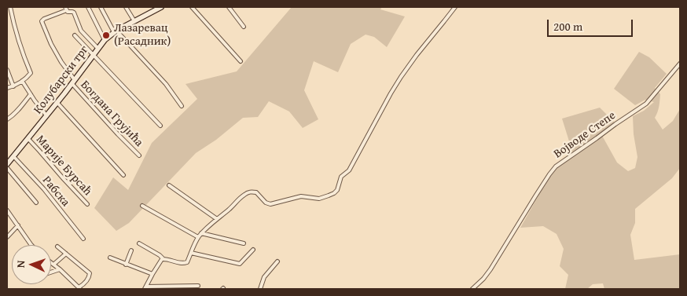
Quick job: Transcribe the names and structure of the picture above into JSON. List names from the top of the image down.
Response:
{
  "streets": {
    "street": [
      "Колубарски трг",
      "Богдана Грујића",
      "Војводе Степе",
      "Марије Бурсаћ",
      "Рабска"
    ]
  },
  "crossings": [
    ["Колубарски трг", "Богдана Грујића"],
    ["Колубарски трг", "Марије Бурсаћ"],
    ["Колубарски трг", "Рабска"]
  ],
  "places": ["Лазаревац (Расадник)"],
  "scale_bar": "200 m",
  "north": "left"
}
